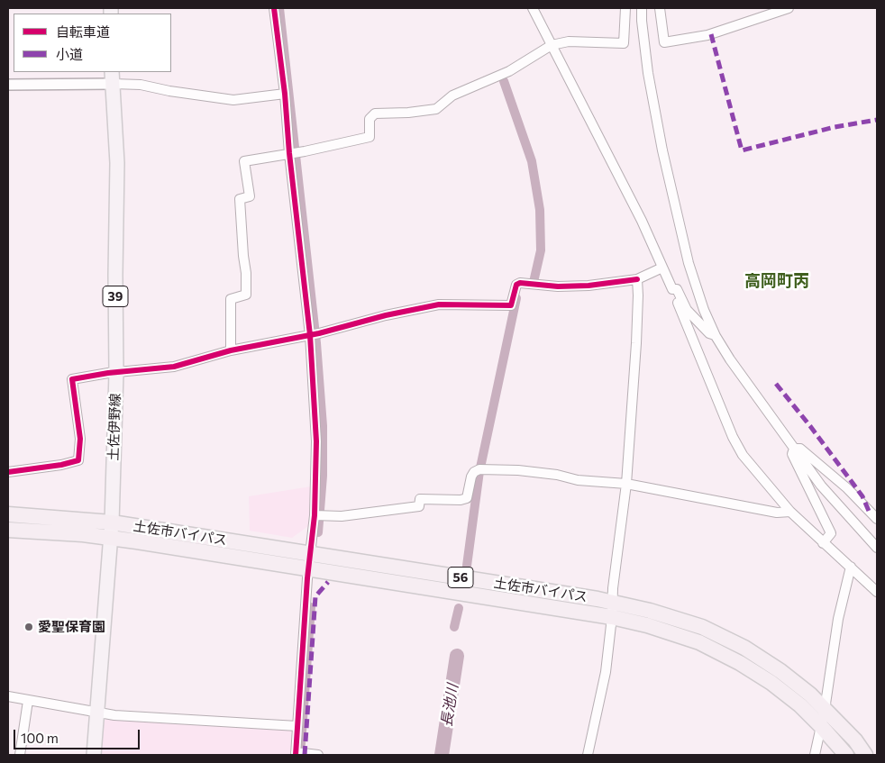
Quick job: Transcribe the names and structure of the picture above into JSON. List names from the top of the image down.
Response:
{
  "streets": {
    "highway": ["土佐市バイパス", "56"],
    "main road": ["39", "土佐伊野線"]
  },
  "crossings": [
    ["土佐伊野線", "土佐市バイパス"]
  ],
  "districts": ["高岡町丙"],
  "water": ["長池川"],
  "places": ["愛聖保育園"],
  "legend": ["自転車道", "小道"],
  "scale_bar": "100 m"
}
